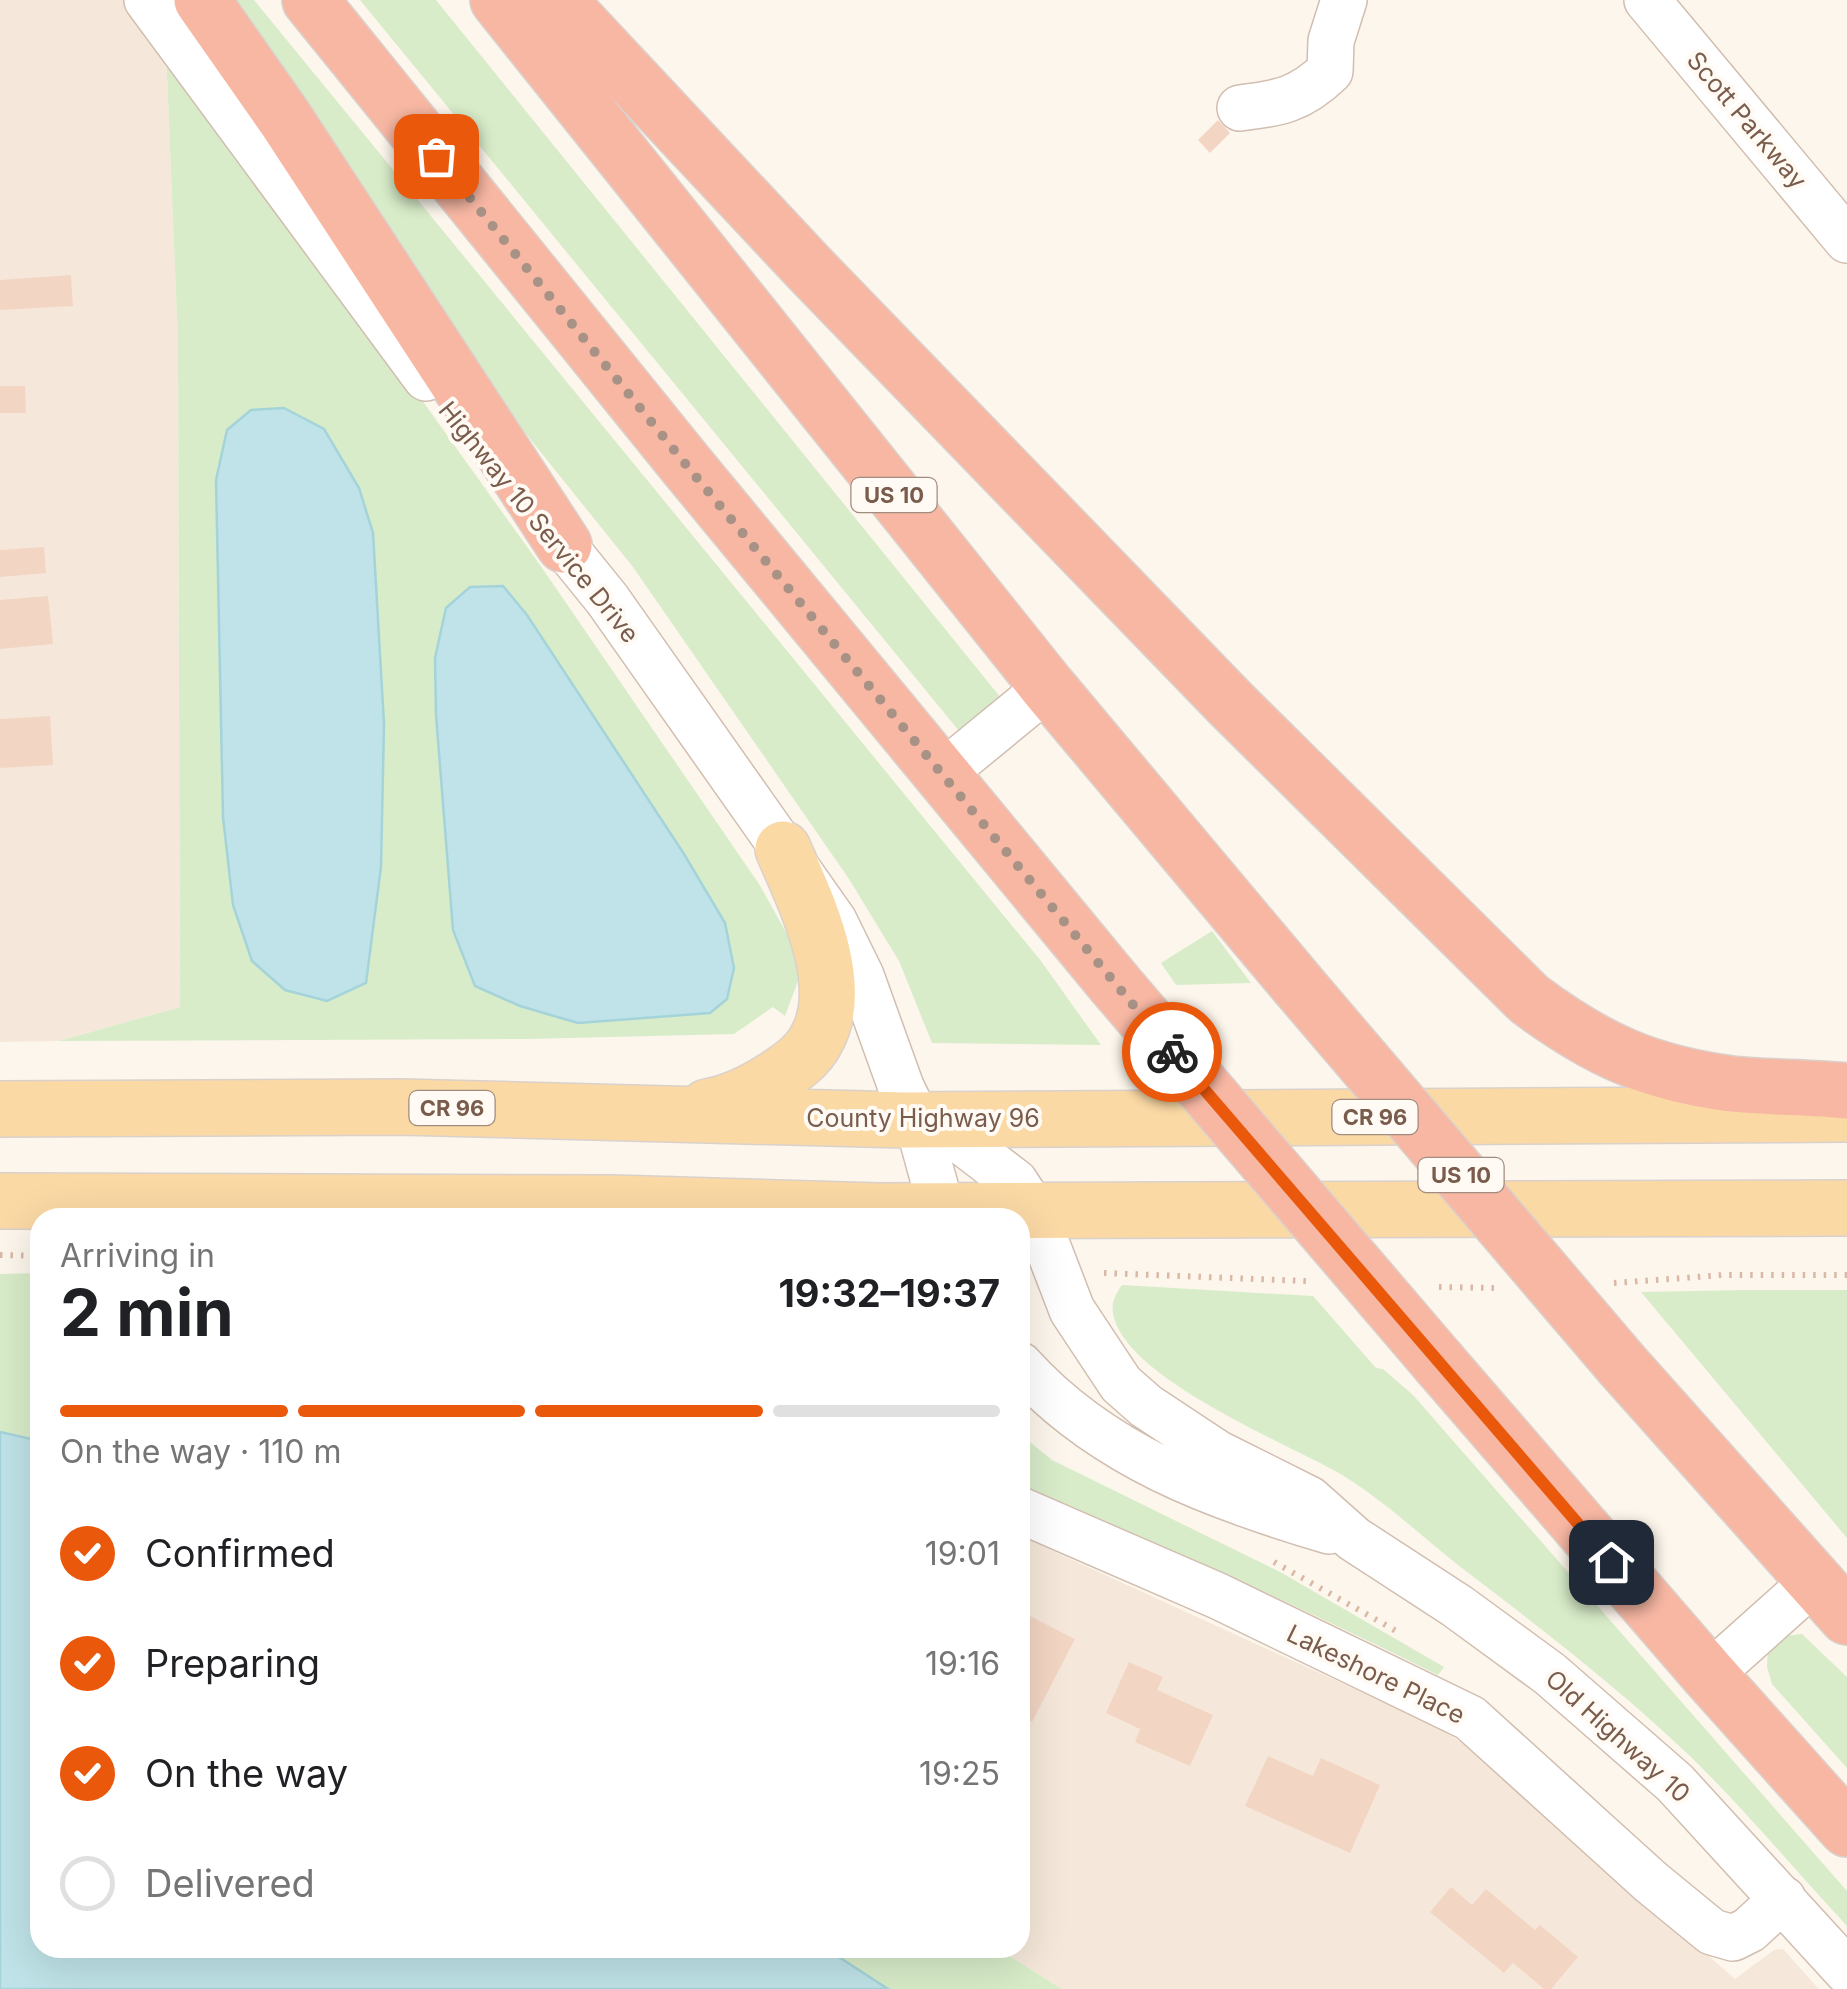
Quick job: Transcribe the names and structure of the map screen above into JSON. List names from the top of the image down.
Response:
{
  "streets": {
    "highway": ["US 10"],
    "main road": ["CR 96", "County Highway 96"],
    "street": [
      "Scott Parkway",
      "Highway 10 Service Drive",
      "Lakeshore Place",
      "Old Highway 10"
    ]
  },
  "crossings": [
    ["Highway 10 Service Drive", "County Highway 96"],
    ["Highway 10 Service Drive", "Old Highway 10"],
    ["County Highway 96", "Old Highway 10"],
    ["Lakeshore Place", "Old Highway 10"]
  ],
  "page": {
    "heading": ["2 min", "Arriving in", "19:32–19:37"],
    "bar": "On the way · 110 m",
    "list": [
      ["Confirmed", "19:01"],
      ["Preparing", "19:16"],
      ["On the way", "19:25"],
      "Delivered"
    ]
  }
}
